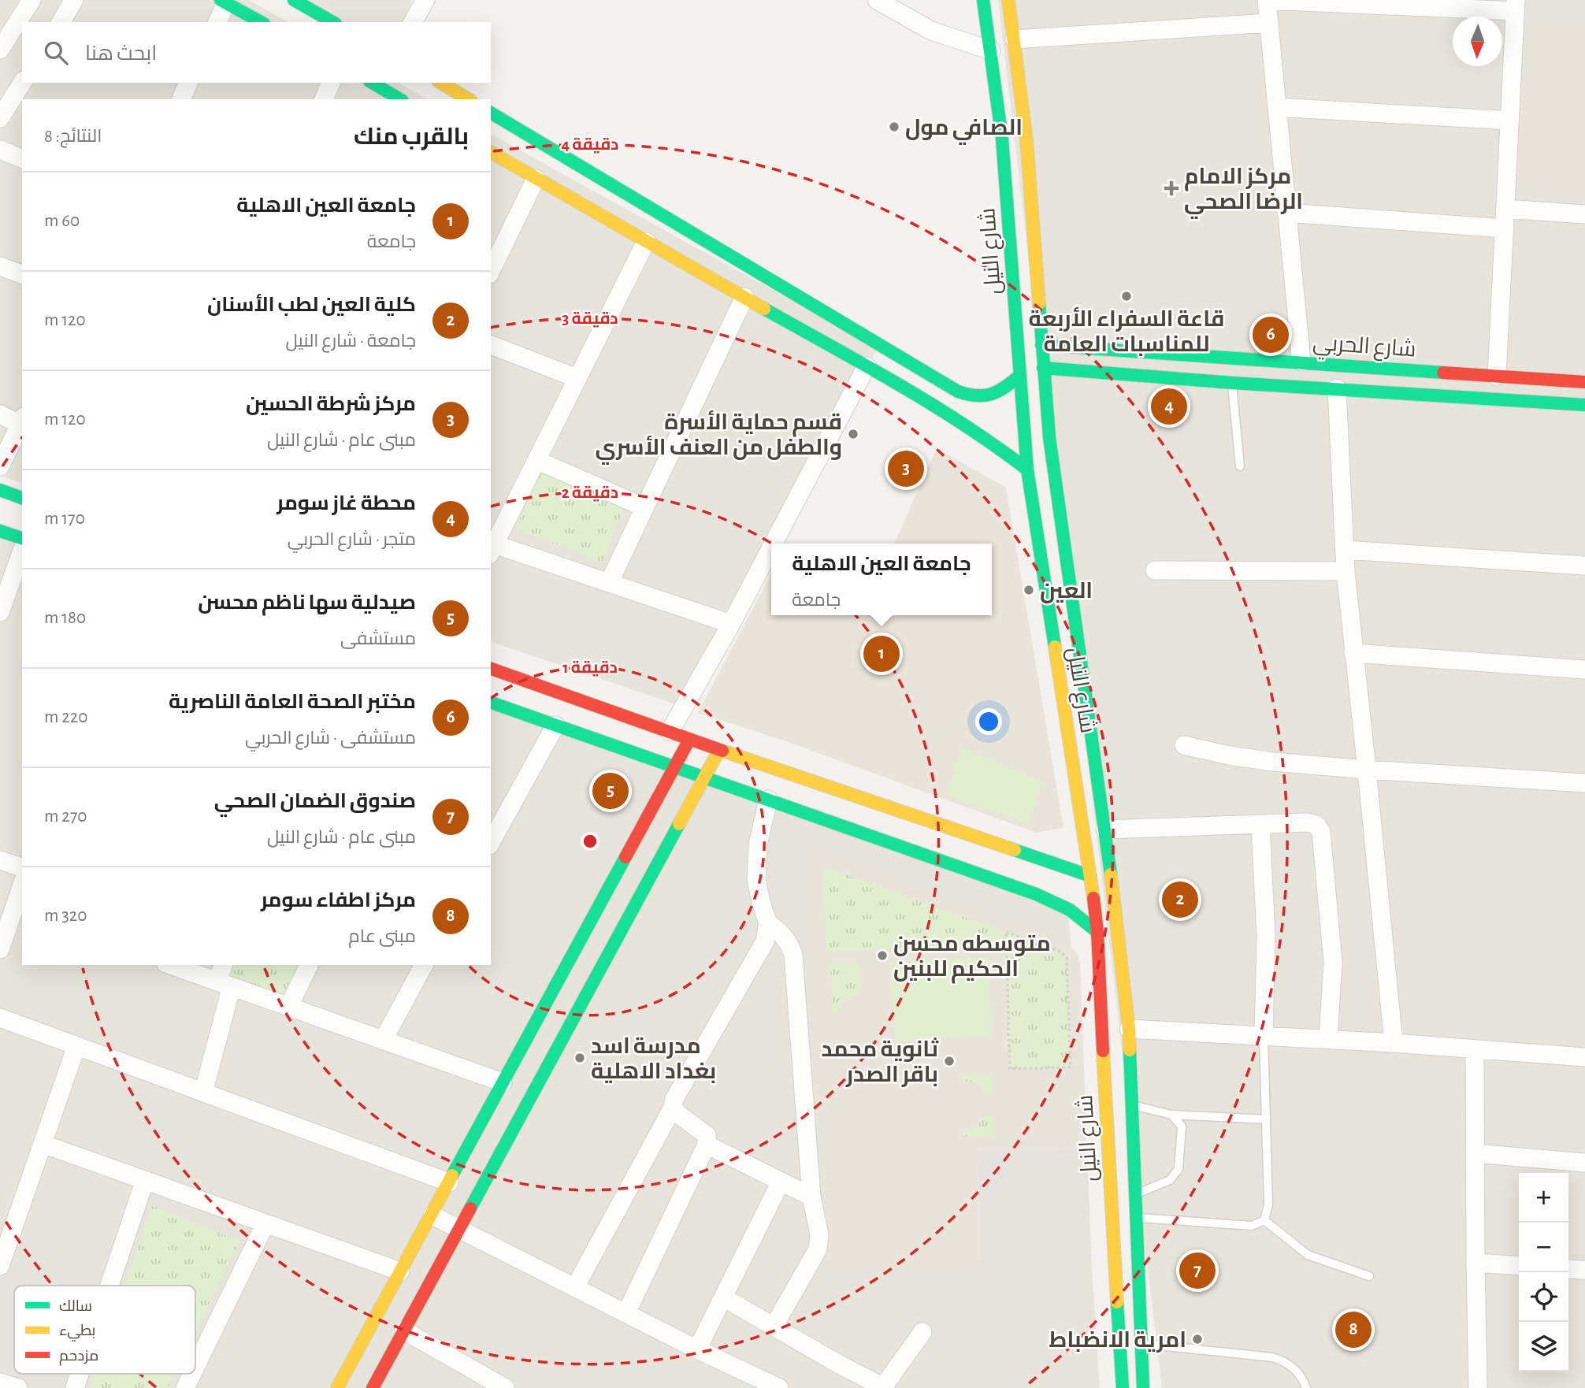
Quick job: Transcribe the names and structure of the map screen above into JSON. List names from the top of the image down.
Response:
{
  "streets": {
    "main road": ["شارع النيل", "شارع الحربي"]
  },
  "places": {
    "other": [
      "الصافي مول",
      "قاعة السفراء الأربعة للمناسبات العامة",
      "قسم حماية الأسرة والطفل من العنف الأسري",
      "العين",
      "متوسطه محسن الحكيم للبنين",
      "مدرسة اسد بغداد الاهلية",
      "ثانوية محمد باقر الصدر",
      "امرية الانضباط"
    ],
    "health": ["مركز الامام الرضا الصحي"]
  },
  "legend": ["سالك", "بطيء", "مزدحم"],
  "north": "bottom",
  "page": {
    "search": "ابحث هنا",
    "heading": ["بالقرب منك", "النتائج: 8"],
    "list": [
      {
        "mark": "1",
        "name": "جامعة العين الاهلية",
        "note": "جامعة",
        "value": "60 m"
      },
      {
        "mark": "2",
        "name": "كلية العين لطب الأسنان",
        "note": "جامعة · شارع النيل",
        "value": "120 m"
      },
      {
        "mark": "3",
        "name": "مركز شرطة الحسين",
        "note": "مبنى عام · شارع النيل",
        "value": "120 m"
      },
      {
        "mark": "4",
        "name": "محطة غاز سومر",
        "note": "متجر · شارع الحربي",
        "value": "170 m"
      },
      {
        "mark": "5",
        "name": "صيدلية سها ناظم محسن",
        "note": "مستشفى",
        "value": "180 m"
      },
      {
        "mark": "6",
        "name": "مختبر الصحة العامة الناصرية",
        "note": "مستشفى · شارع الحربي",
        "value": "220 m"
      },
      {
        "mark": "7",
        "name": "صندوق الضمان الصحي",
        "note": "مبنى عام · شارع النيل",
        "value": "270 m"
      },
      {
        "mark": "8",
        "name": "مركز اطفاء سومر",
        "note": "مبنى عام",
        "value": "320 m"
      }
    ],
    "pins": [
      "6",
      "4",
      "3",
      "1",
      "5",
      "2",
      "7",
      "8"
    ],
    "popup": ["جامعة العين الاهلية", "جامعة"],
    "map_buttons": ["+", "−"]
  },
  "rings": [
    "4 دقيقة",
    "3 دقيقة",
    "2 دقيقة",
    "1 دقيقة"
  ]
}
